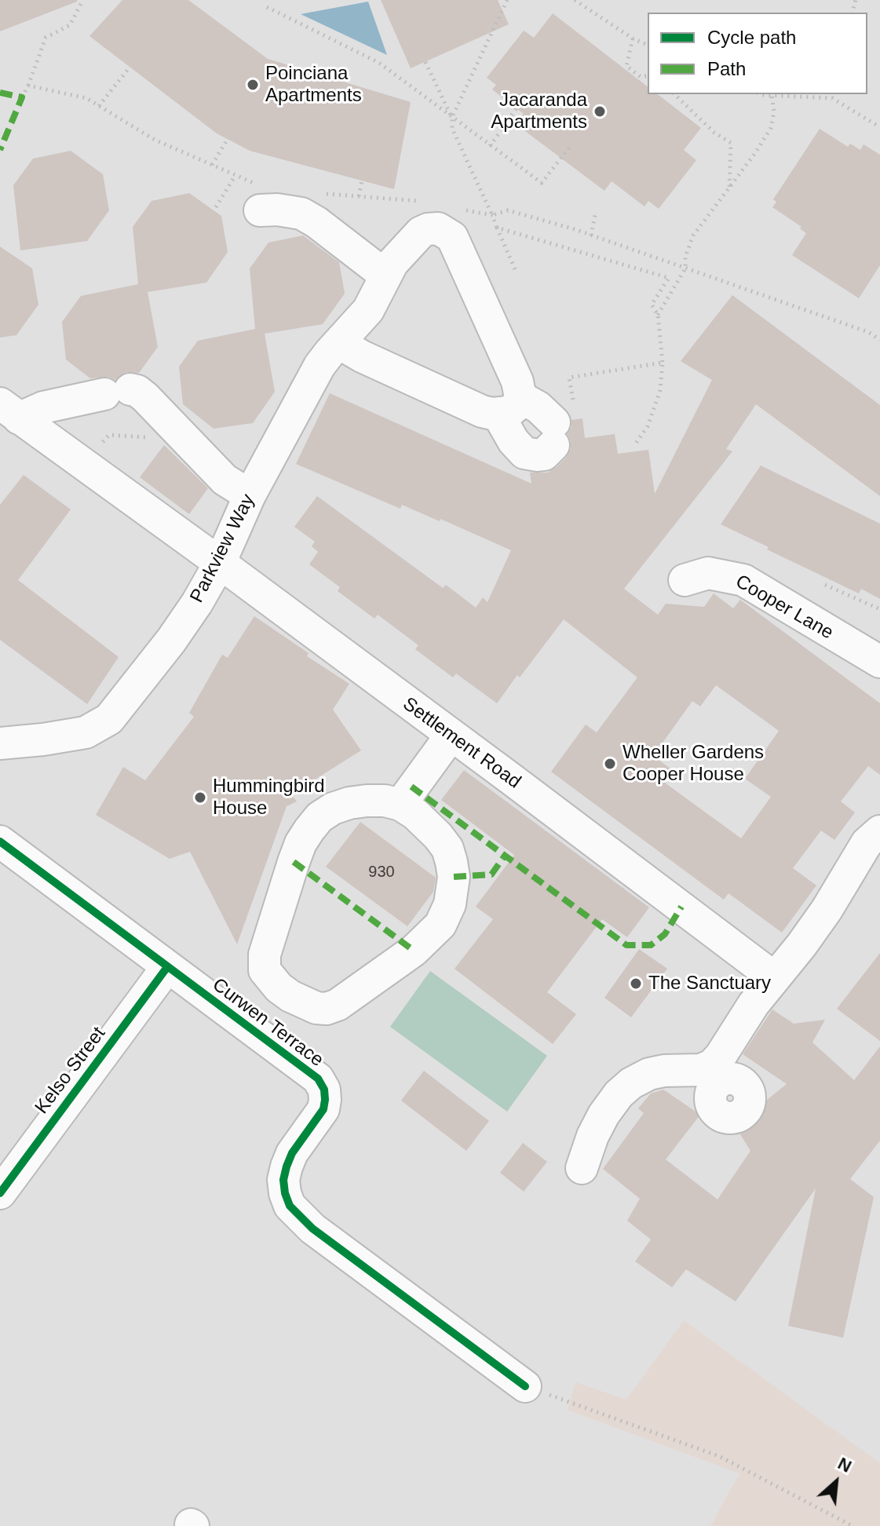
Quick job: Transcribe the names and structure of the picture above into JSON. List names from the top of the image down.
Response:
{
  "streets": {
    "street": [
      "Parkview Way",
      "Cooper Lane",
      "Settlement Road",
      "Curwen Terrace",
      "Kelso Street"
    ]
  },
  "crossings": [
    ["Parkview Way", "Settlement Road"],
    ["Curwen Terrace", "Kelso Street"]
  ],
  "places": [
    "Poinciana Apartments",
    "Jacaranda Apartments",
    "Wheller Gardens Cooper House",
    "Hummingbird House",
    "The Sanctuary"
  ],
  "house_numbers": ["930"],
  "legend": ["Cycle path", "Path"],
  "north": "top right"
}
